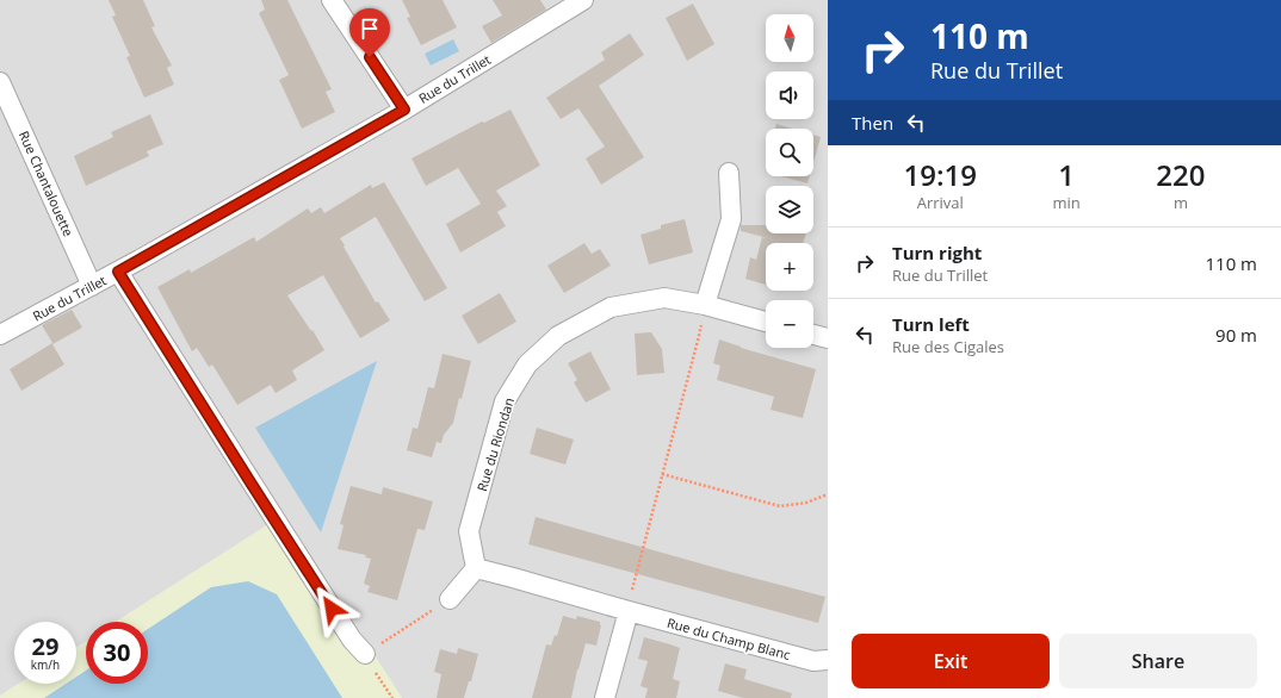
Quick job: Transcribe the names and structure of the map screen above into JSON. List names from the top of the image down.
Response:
{
  "streets": {
    "street": [
      "Rue du Trillet",
      "Rue Chantalouette",
      "Rue du Riondan",
      "Rue du Champ Blanc"
    ]
  },
  "crossings": [
    ["Rue du Trillet", "Rue Chantalouette"],
    ["Rue du Riondan", "Rue du Champ Blanc"]
  ],
  "north": "top",
  "page": {
    "turn": ["110 m", "Rue du Trillet"],
    "map_buttons": ["+", "−"],
    "then": "Then",
    "eta": [
      "19:19",
      "Arrival",
      "1",
      "min",
      "220",
      "m"
    ],
    "list": [
      {
        "name": "Turn right",
        "note": "Rue du Trillet",
        "value": "110 m"
      },
      {
        "name": "Turn left",
        "note": "Rue des Cigales",
        "value": "90 m"
      }
    ],
    "speed": "29 km/h",
    "limit": "30",
    "buttons": ["Exit", "Share"]
  }
}
